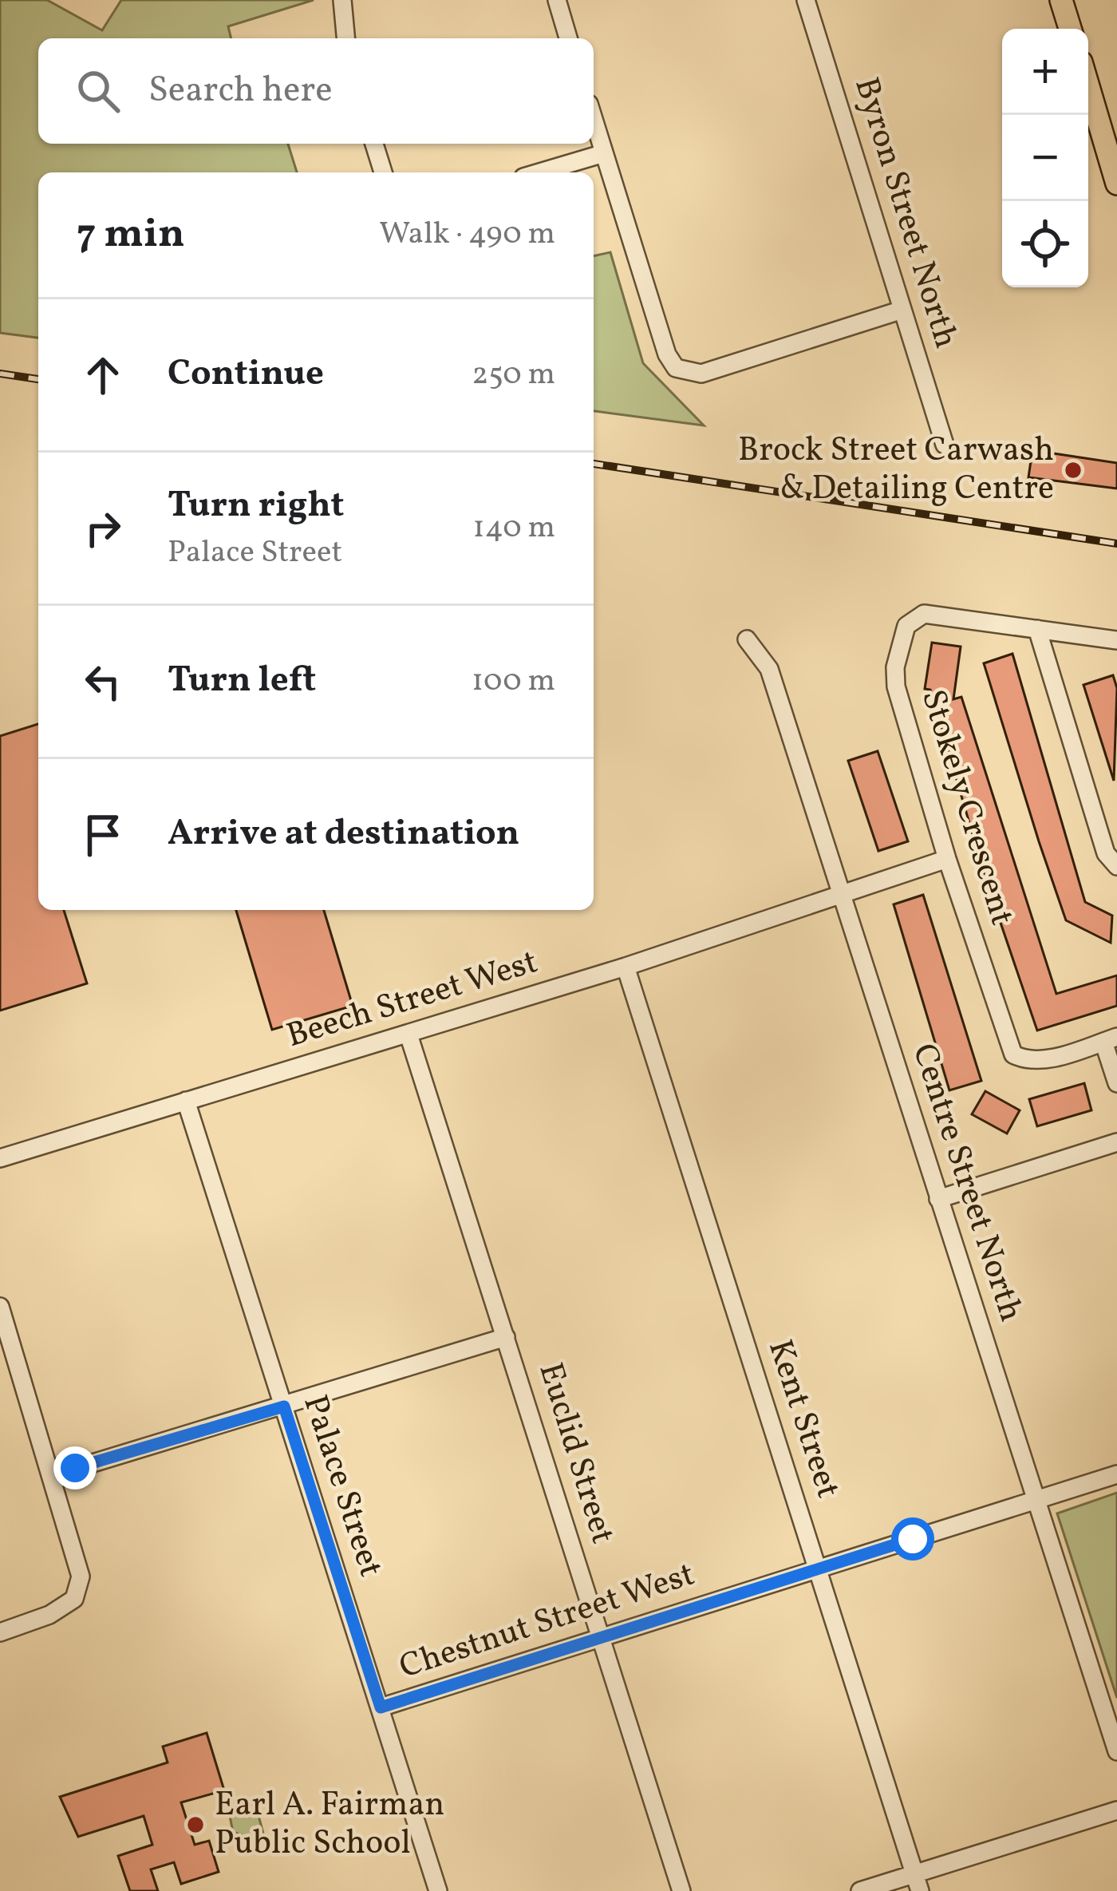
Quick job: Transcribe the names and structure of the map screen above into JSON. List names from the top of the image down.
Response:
{
  "streets": {
    "street": [
      "Byron Street North",
      "Stokely Crescent",
      "Beech Street West",
      "Centre Street North",
      "Kent Street",
      "Euclid Street",
      "Palace Street",
      "Chestnut Street West"
    ]
  },
  "crossings": [
    ["Stokely Crescent", "Beech Street West"],
    ["Beech Street West", "Centre Street North"],
    ["Beech Street West", "Kent Street"],
    ["Beech Street West", "Euclid Street"],
    ["Beech Street West", "Palace Street"],
    ["Centre Street North", "Chestnut Street West"],
    ["Kent Street", "Chestnut Street West"],
    ["Euclid Street", "Chestnut Street West"],
    ["Palace Street", "Chestnut Street West"]
  ],
  "places": ["Brock Street Carwash & Detailing Centre", "Earl A. Fairman Public School"],
  "page": {
    "map_buttons": ["+", "−"],
    "search": "Search here",
    "heading": ["7 min", "Walk · 490 m"],
    "list": [
      ["Continue", "250 m"],
      ["Turn right", "Palace Street", "140 m"],
      ["Turn left", "100 m"],
      "Arrive at destination"
    ]
  }
}
